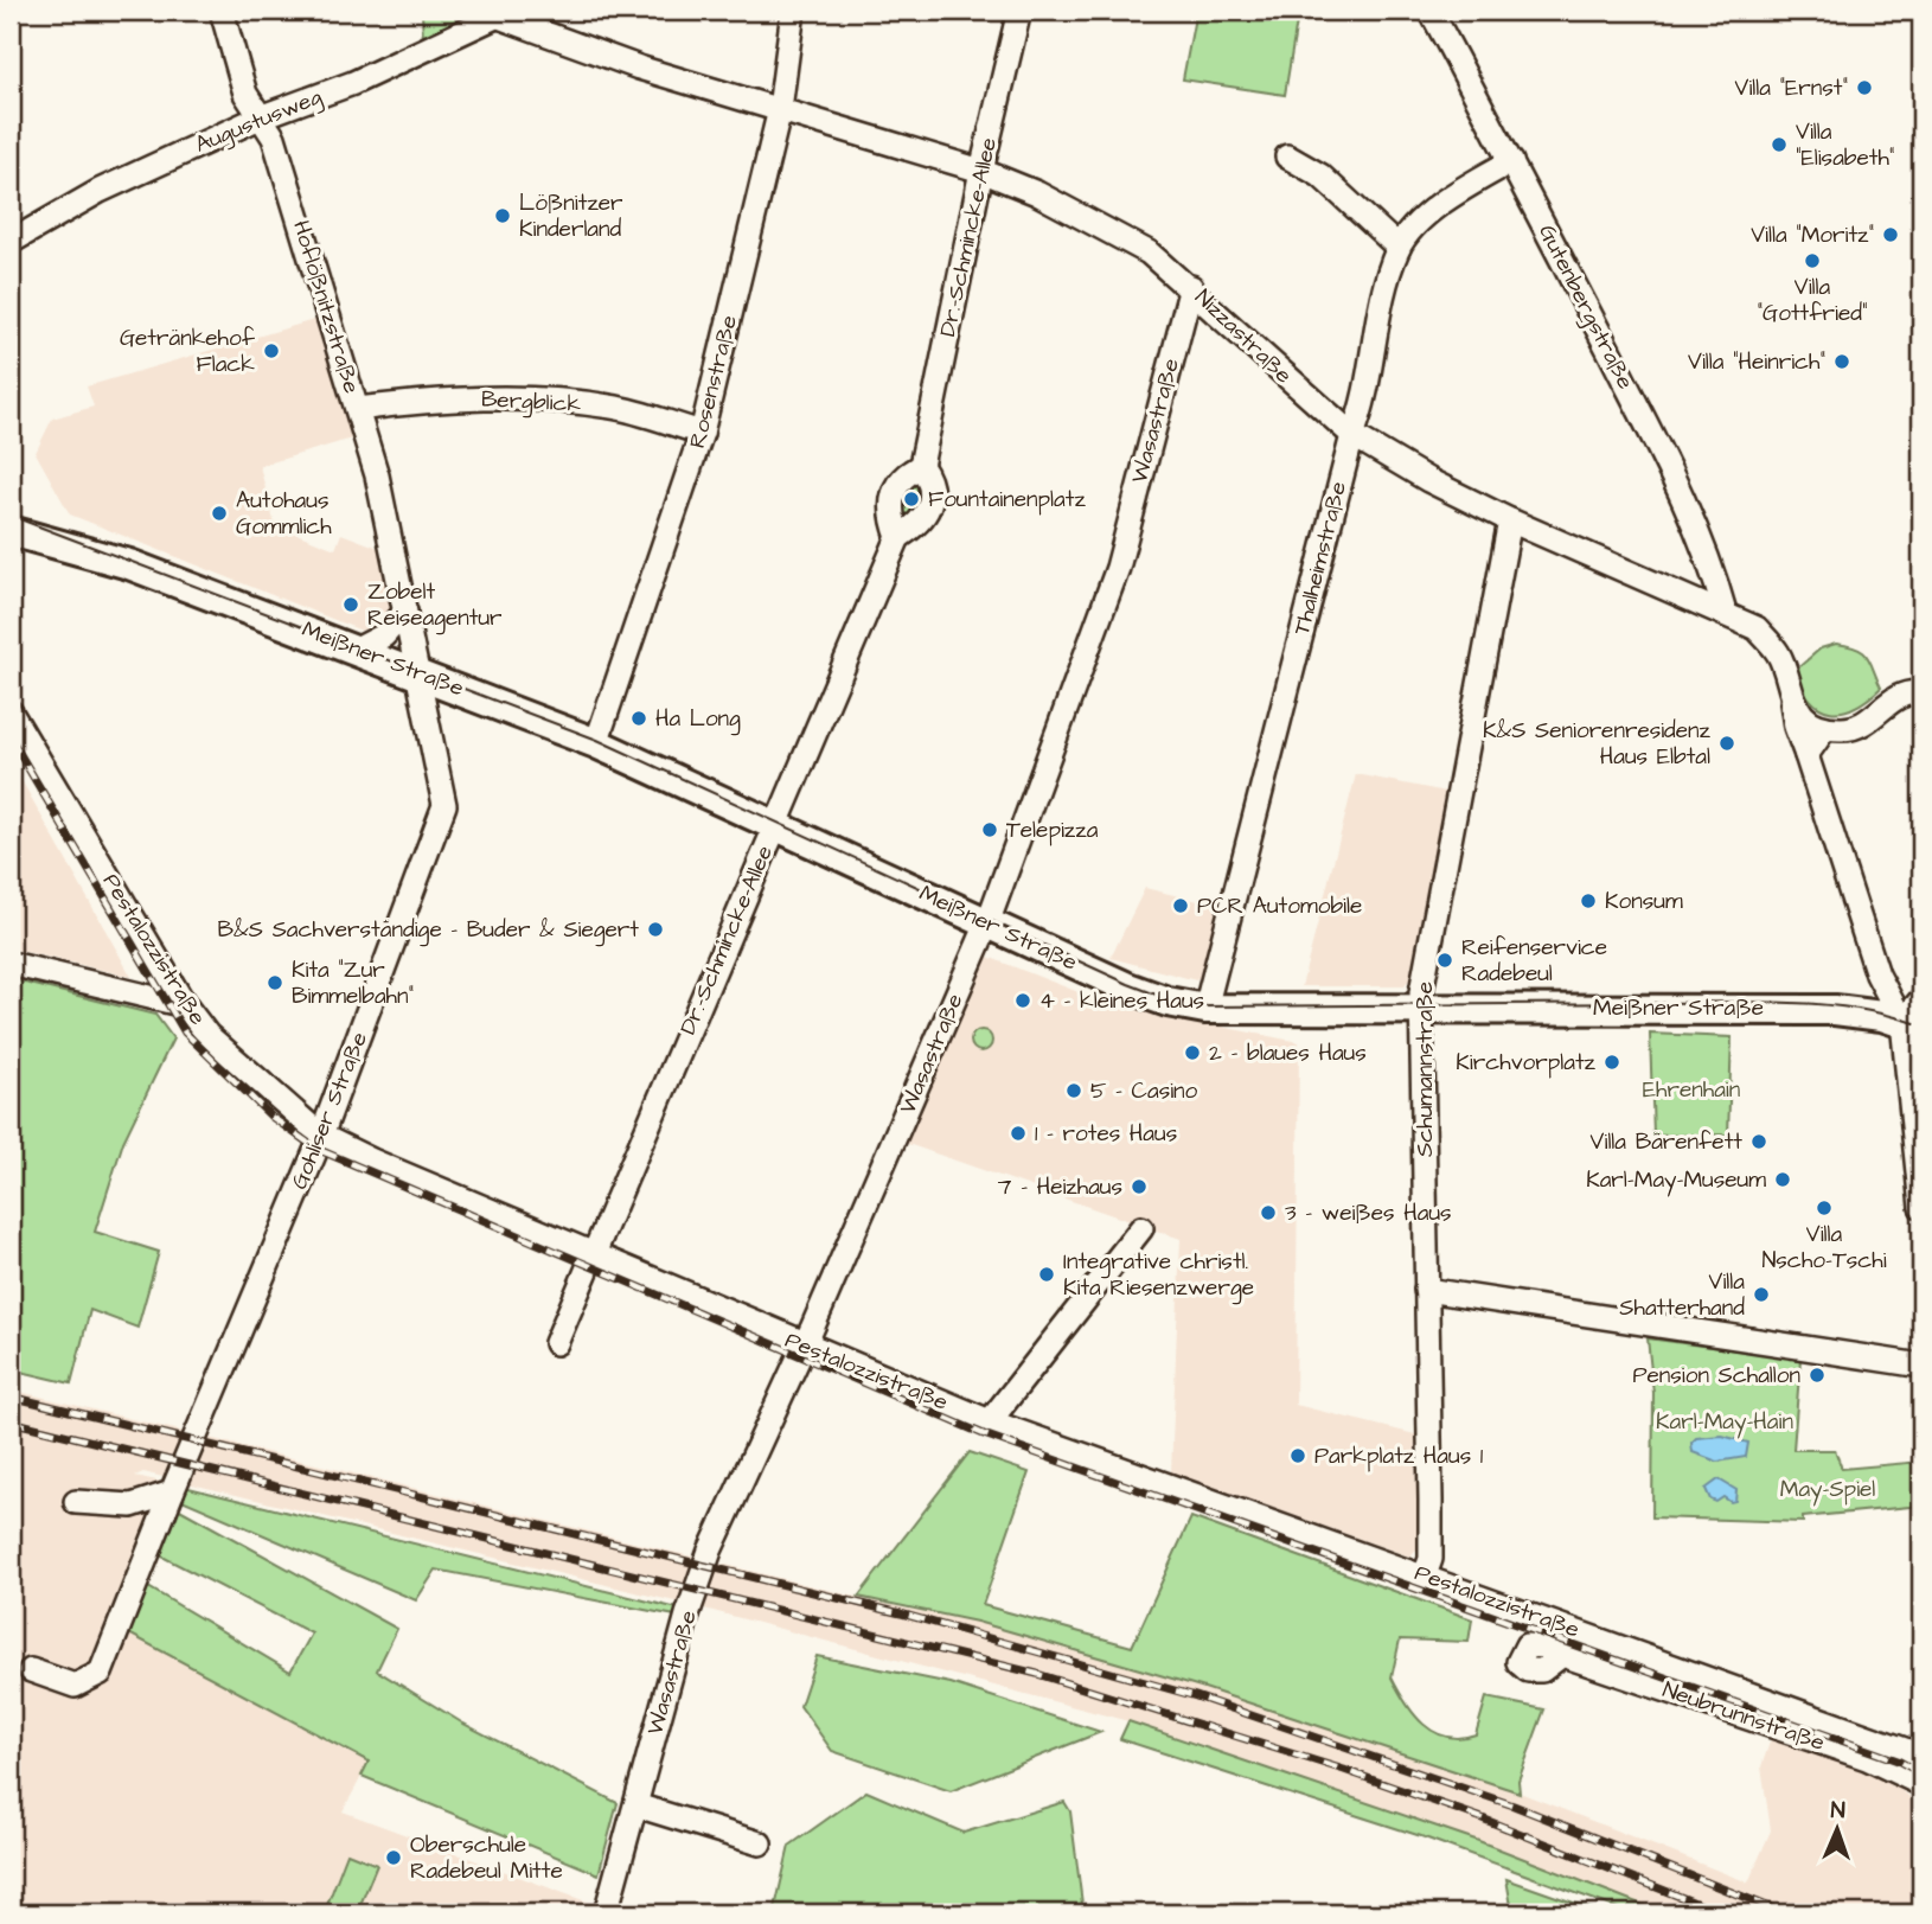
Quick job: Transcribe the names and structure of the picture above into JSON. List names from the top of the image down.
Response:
{
  "streets": {
    "main road": ["Meißner Straße"],
    "street": [
      "Augustusweg",
      "Dr.-Schmincke-Allee",
      "Hoflößnitzstraße",
      "Gutenbergstraße",
      "Nizzastraße",
      "Rosenstraße",
      "Bergblick",
      "Wasastraße",
      "Thalheimstraße",
      "Pestalozzistraße",
      "Schumannstraße",
      "Gohliser Straße",
      "Neubrunnstraße"
    ]
  },
  "crossings": [
    ["Augustusweg", "Hoflößnitzstraße"],
    ["Augustusweg", "Nizzastraße"],
    ["Dr.-Schmincke-Allee", "Nizzastraße"],
    ["Dr.-Schmincke-Allee", "Meißner Straße"],
    ["Dr.-Schmincke-Allee", "Pestalozzistraße"],
    ["Hoflößnitzstraße", "Bergblick"],
    ["Hoflößnitzstraße", "Meißner Straße"],
    ["Hoflößnitzstraße", "Gohliser Straße"],
    ["Gutenbergstraße", "Nizzastraße"],
    ["Gutenbergstraße", "Thalheimstraße"],
    ["Nizzastraße", "Rosenstraße"],
    ["Nizzastraße", "Wasastraße"],
    ["Nizzastraße", "Thalheimstraße"],
    ["Nizzastraße", "Schumannstraße"],
    ["Rosenstraße", "Bergblick"],
    ["Rosenstraße", "Meißner Straße"],
    ["Wasastraße", "Meißner Straße"],
    ["Wasastraße", "Pestalozzistraße"],
    ["Thalheimstraße", "Meißner Straße"],
    ["Meißner Straße", "Schumannstraße"],
    ["Meißner Straße", "Gohliser Straße"],
    ["Pestalozzistraße", "Schumannstraße"],
    ["Pestalozzistraße", "Gohliser Straße"]
  ],
  "parks": ["Ehrenhain", "Karl-May-Hain", "May-Spiel"],
  "places": [
    "Villa \"Ernst\"",
    "Villa \"Elisabeth\"",
    "Lößnitzer Kinderland",
    "Villa \"Moritz\"",
    "Villa \"Gottfried\"",
    "Getränkehof Flack",
    "Villa \"Heinrich\"",
    "Fountainenplatz",
    "Autohaus Gommlich",
    "Zobelt Reiseagentur",
    "Ha Long",
    "K&S Seniorenresidenz Haus Elbtal",
    "Telepizza",
    "Konsum",
    "PCR Automobile",
    "B&S Sachverständige - Buder & Siegert",
    "Reifenservice Radebeul",
    "Kita \"Zur Bimmelbahn\"",
    "4 - kleines Haus",
    "2 - blaues Haus",
    "Kirchvorplatz",
    "5 - Casino",
    "1 - rotes Haus",
    "Villa Bärenfett",
    "Karl-May-Museum",
    "7 - Heizhaus",
    "Villa Nscho-Tschi",
    "3 - weißes Haus",
    "Integrative christl. Kita Riesenzwerge",
    "Villa Shatterhand",
    "Pension Schallon",
    "Parkplatz Haus 1",
    "Oberschule Radebeul Mitte"
  ],
  "north": "top"
}
